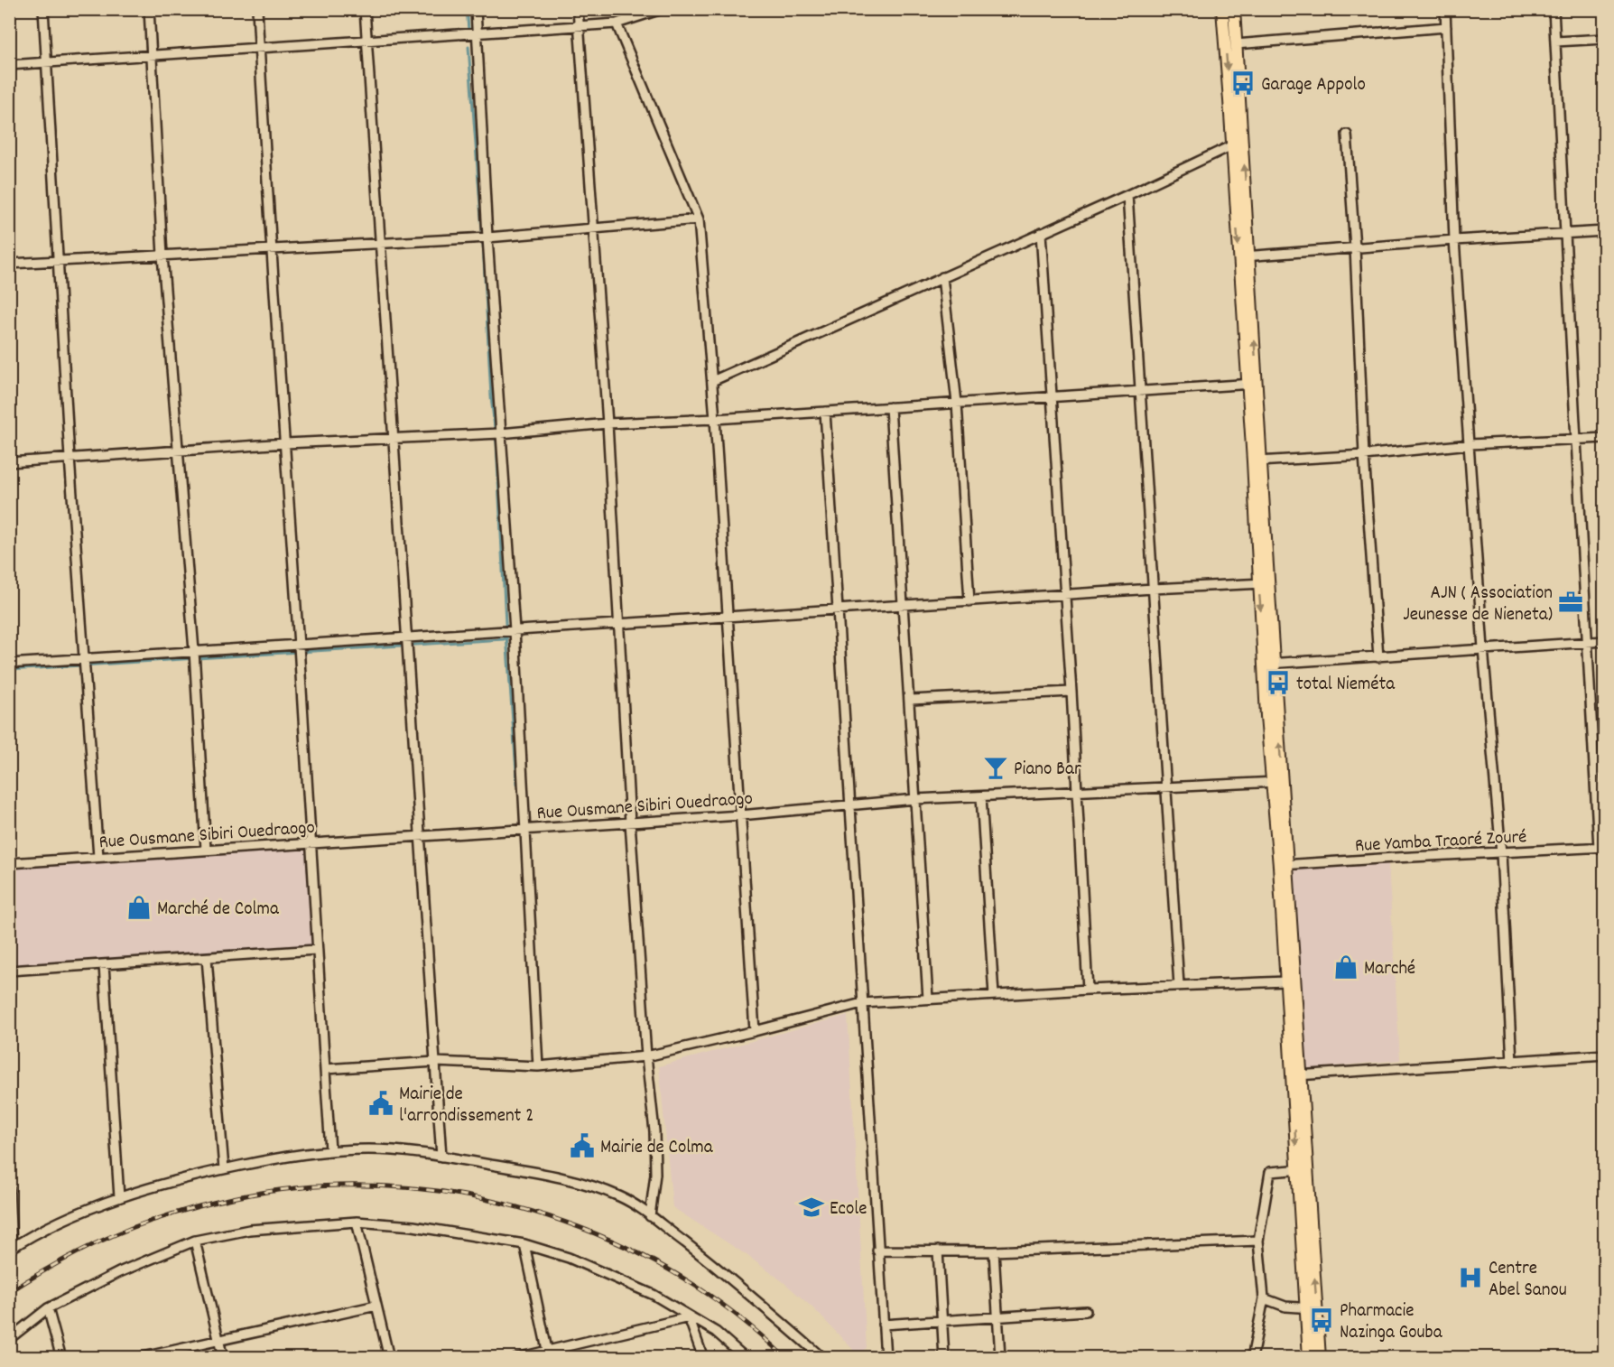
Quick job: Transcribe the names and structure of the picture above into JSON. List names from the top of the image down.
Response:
{
  "streets": {
    "street": ["Rue Ousmane Sibiri Ouedraogo", "Rue Yamba Traoré Zouré"]
  },
  "places": {
    "bus stop": ["Garage Appolo", "total Nieméta", "Pharmacie Nazinga Gouba"],
    "office": ["AJN ( Association Jeunesse de Nieneta)"],
    "bar": ["Piano Bar"],
    "shop": ["Marché de Colma", "Marché"],
    "public building": ["Mairie de l'arrondissement 2", "Mairie de Colma"],
    "school or university": ["Ecole"],
    "hospital": ["Centre Abel Sanou"]
  }
}
